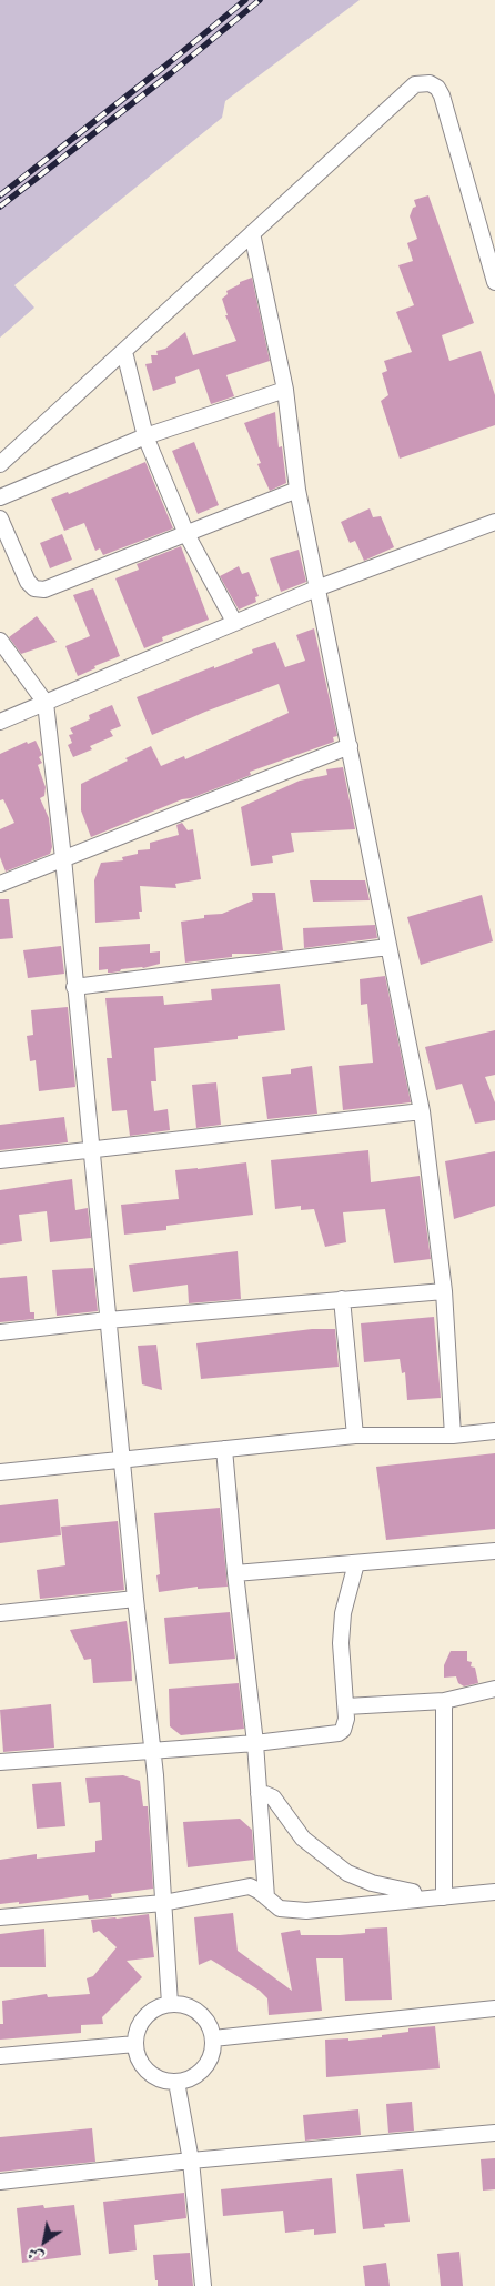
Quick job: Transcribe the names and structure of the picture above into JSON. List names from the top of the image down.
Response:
{
  "north": "bottom left"
}
